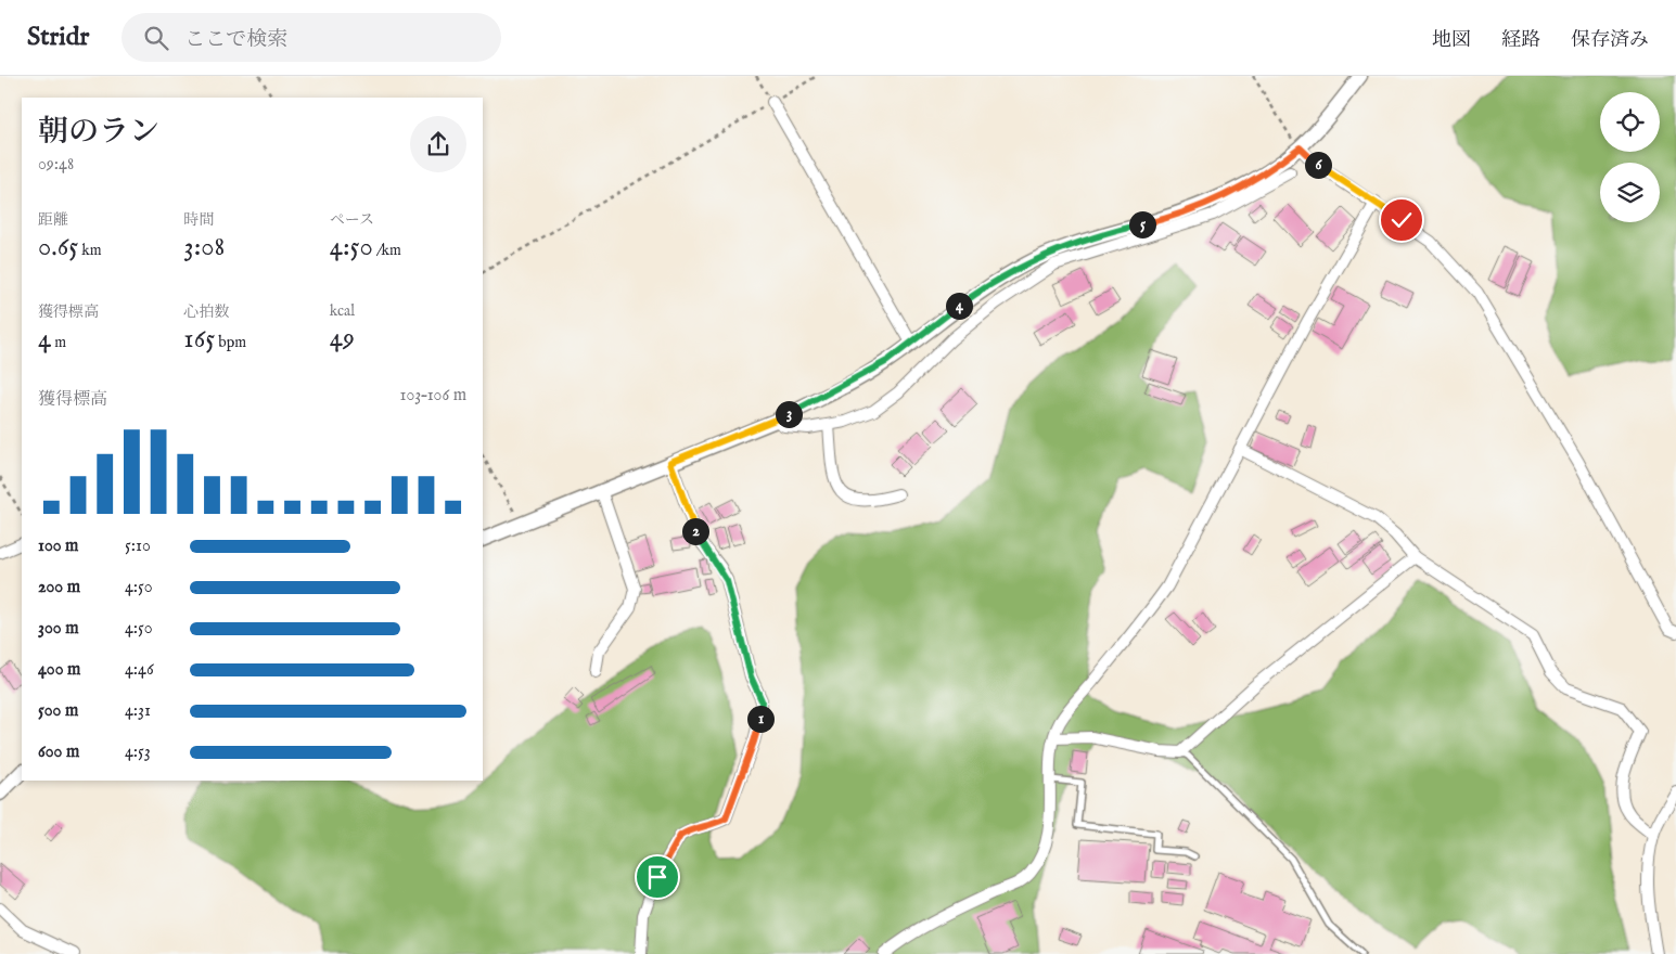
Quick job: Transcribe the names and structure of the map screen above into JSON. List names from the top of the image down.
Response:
{
  "page": {
    "header": "Stridr",
    "search": "ここで検索",
    "nav": ["地図", "経路", "保存済み"],
    "heading": ["朝のラン", "09:48"],
    "pins": [
      "6",
      "5",
      "4",
      "3",
      "2",
      "1"
    ],
    "stats": [
      ["距離", "0.65 km"],
      ["時間", "3:08"],
      ["ペース", "4:50 /km"],
      ["獲得標高", "4 m"],
      ["心拍数", "165 bpm"],
      ["kcal", "49"]
    ],
    "chart": ["獲得標高", "103–106 m"],
    "list": [
      {
        "name": "100 m",
        "note": "5:10"
      },
      {
        "name": "200 m",
        "note": "4:50"
      },
      {
        "name": "300 m",
        "note": "4:50"
      },
      {
        "name": "400 m",
        "note": "4:46"
      },
      {
        "name": "500 m",
        "note": "4:31"
      },
      {
        "name": "600 m",
        "note": "4:53"
      }
    ]
  }
}
